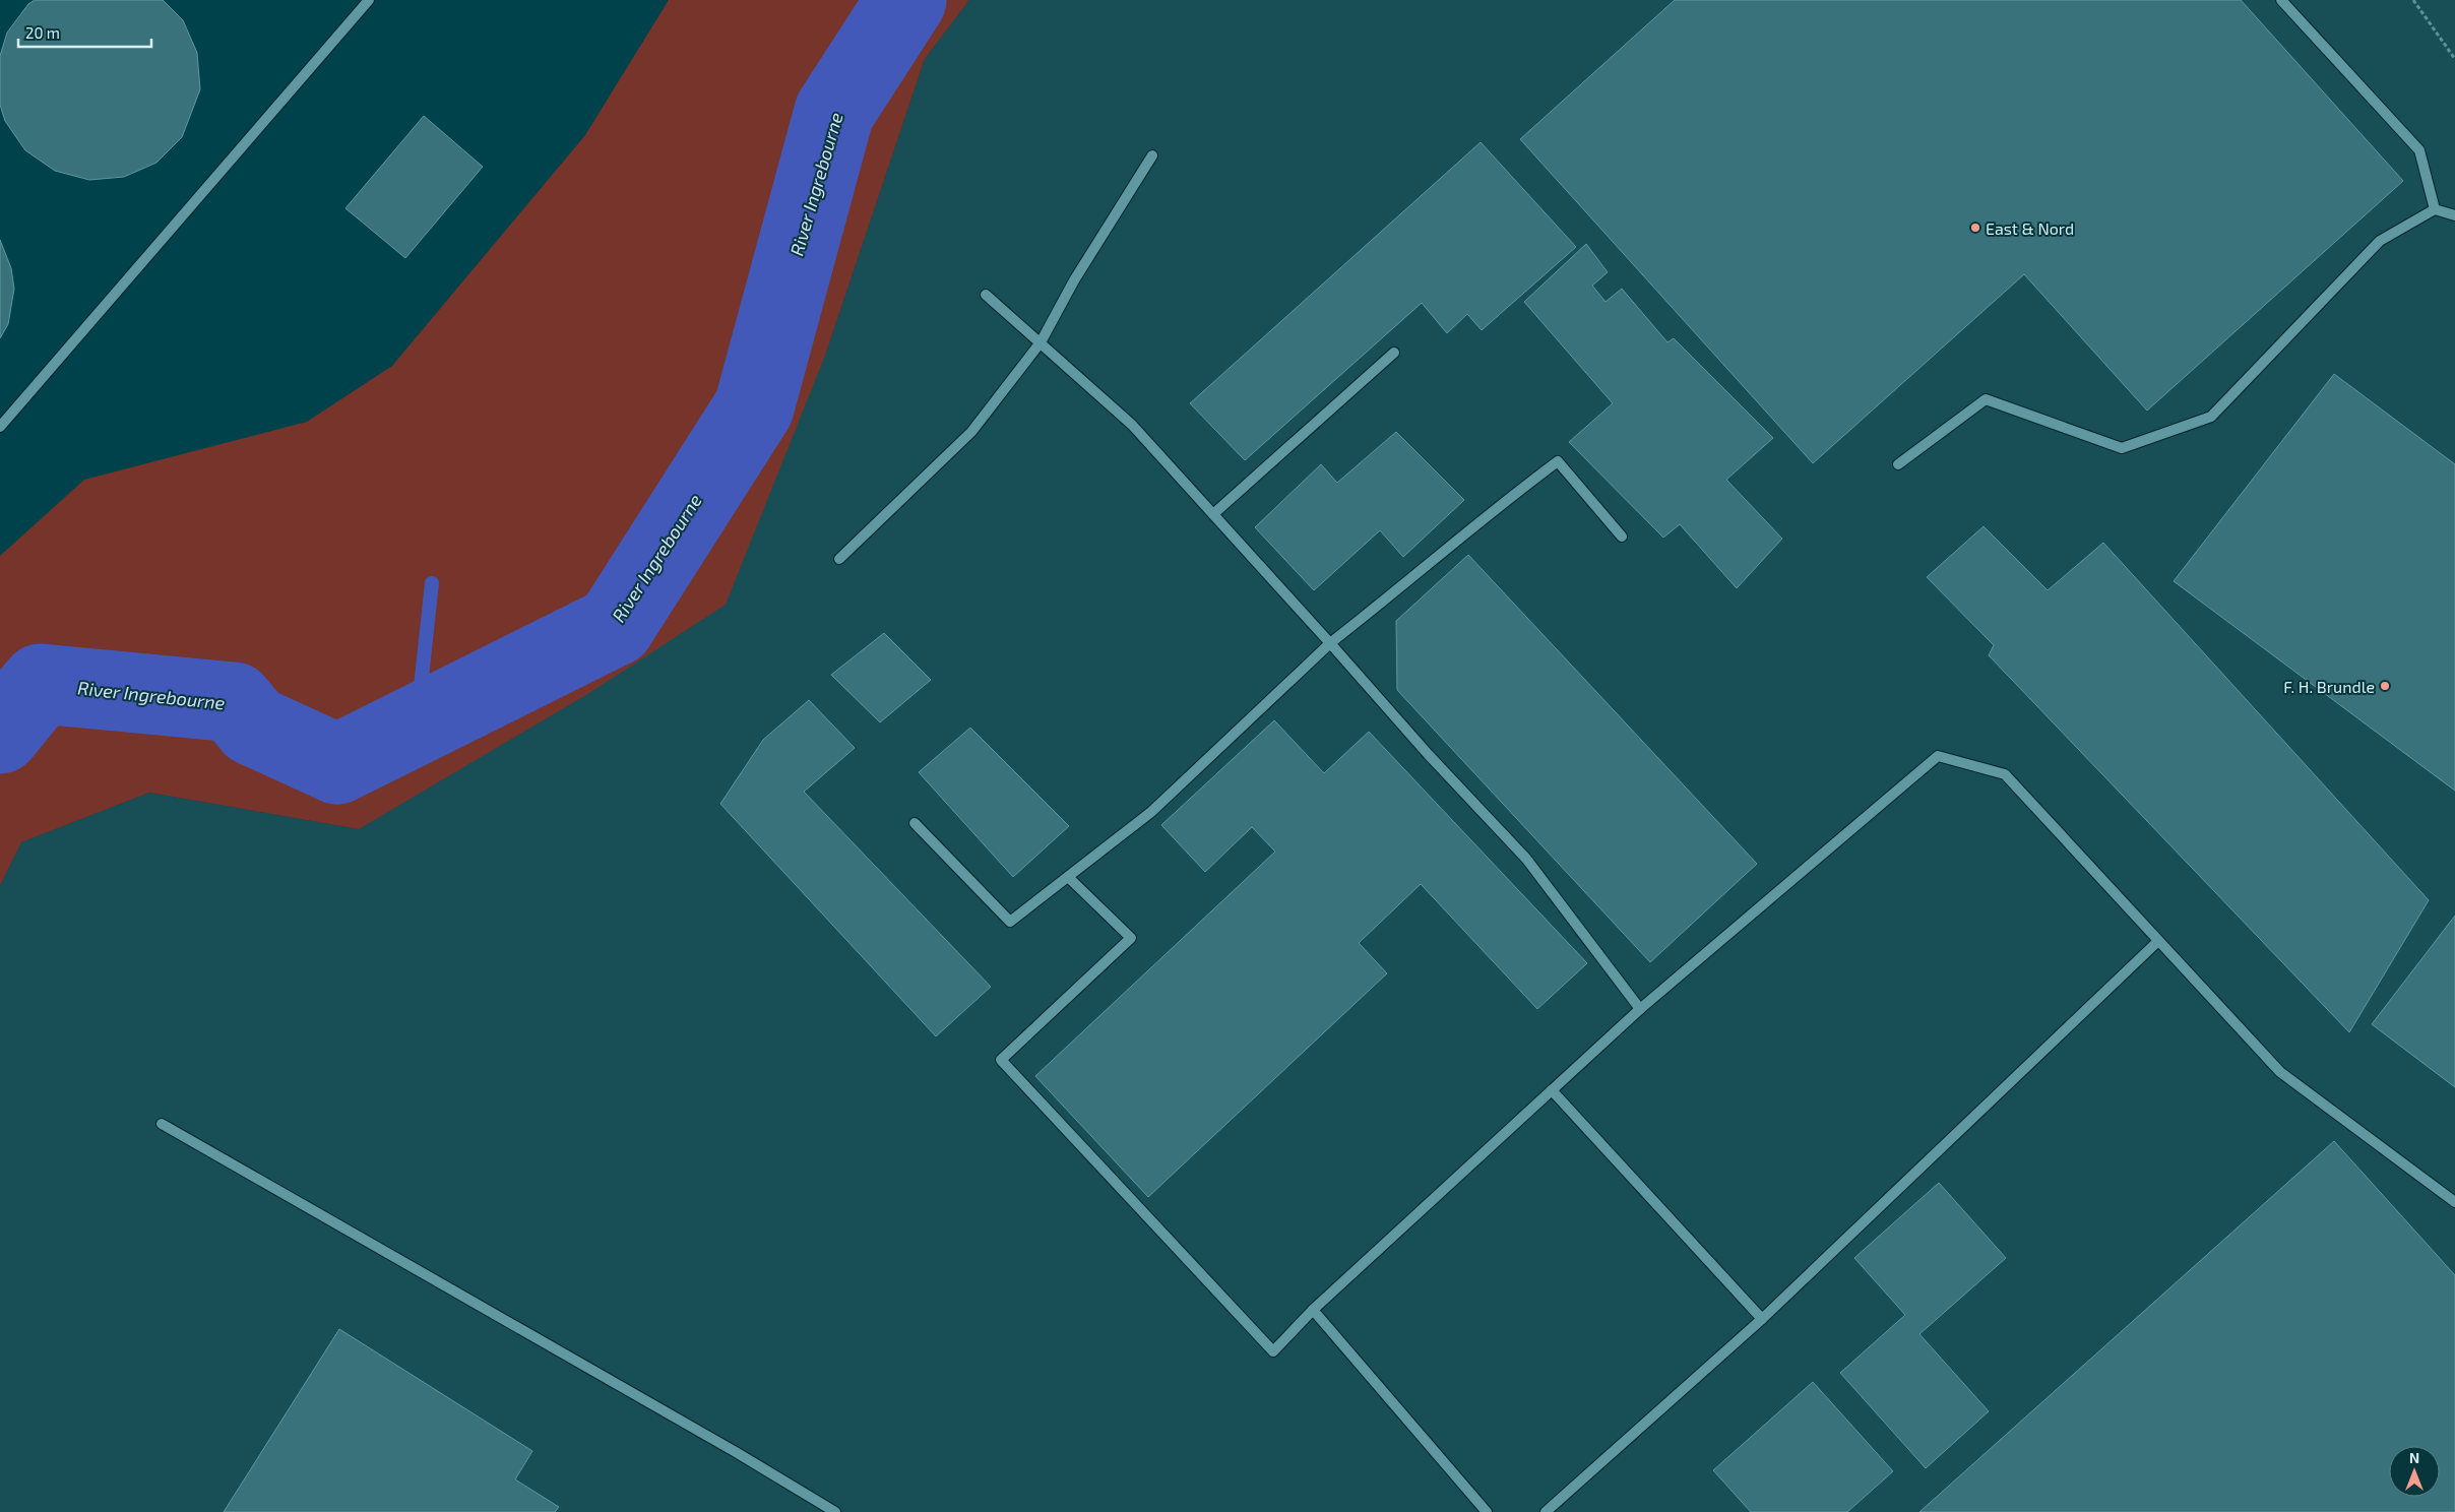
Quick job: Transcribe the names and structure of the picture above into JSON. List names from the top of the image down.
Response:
{
  "water": ["River Ingrebourne"],
  "places": ["East & Nord", "F. H. Brundle"],
  "scale_bar": "20 m",
  "north": "top"
}
